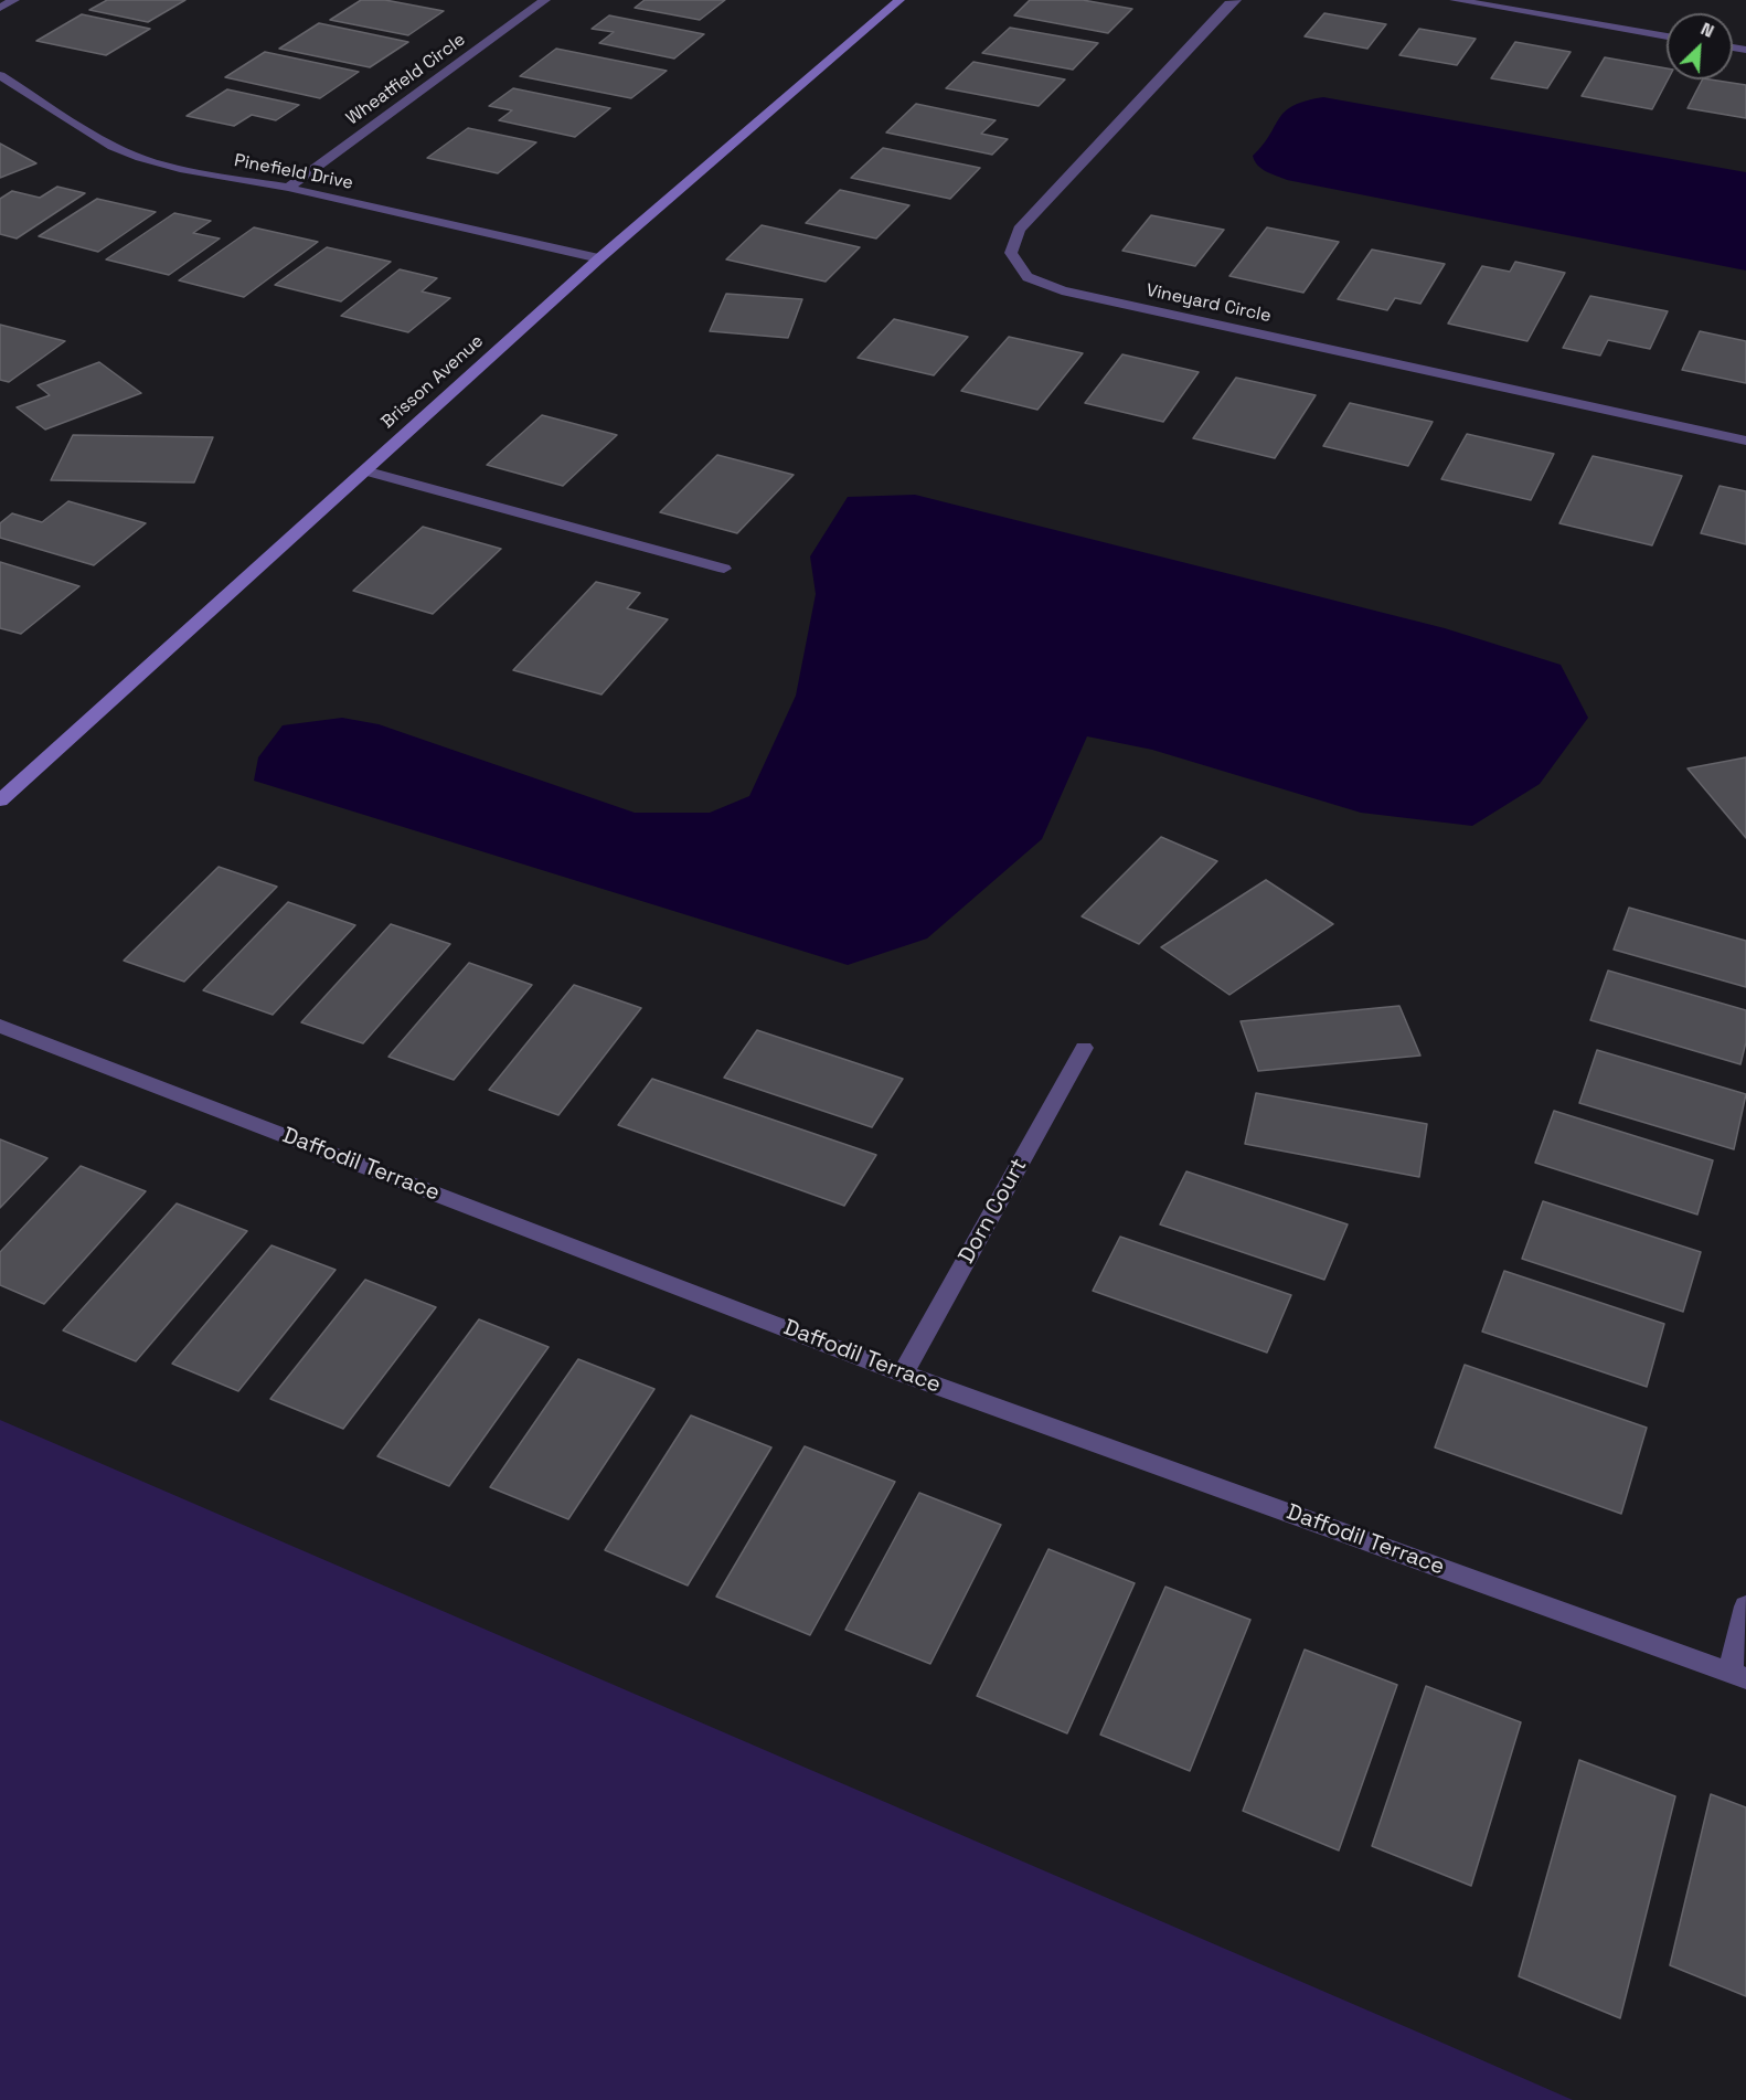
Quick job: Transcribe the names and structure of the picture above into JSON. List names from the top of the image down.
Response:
{
  "streets": {
    "street": [
      "Wheatfield Circle",
      "Pinefield Drive",
      "Vineyard Circle",
      "Brisson Avenue",
      "Daffodil Terrace",
      "Dorn Court"
    ]
  },
  "crossings": [
    ["Wheatfield Circle", "Pinefield Drive"],
    ["Pinefield Drive", "Brisson Avenue"],
    ["Daffodil Terrace", "Dorn Court"]
  ],
  "north": "top right"
}
